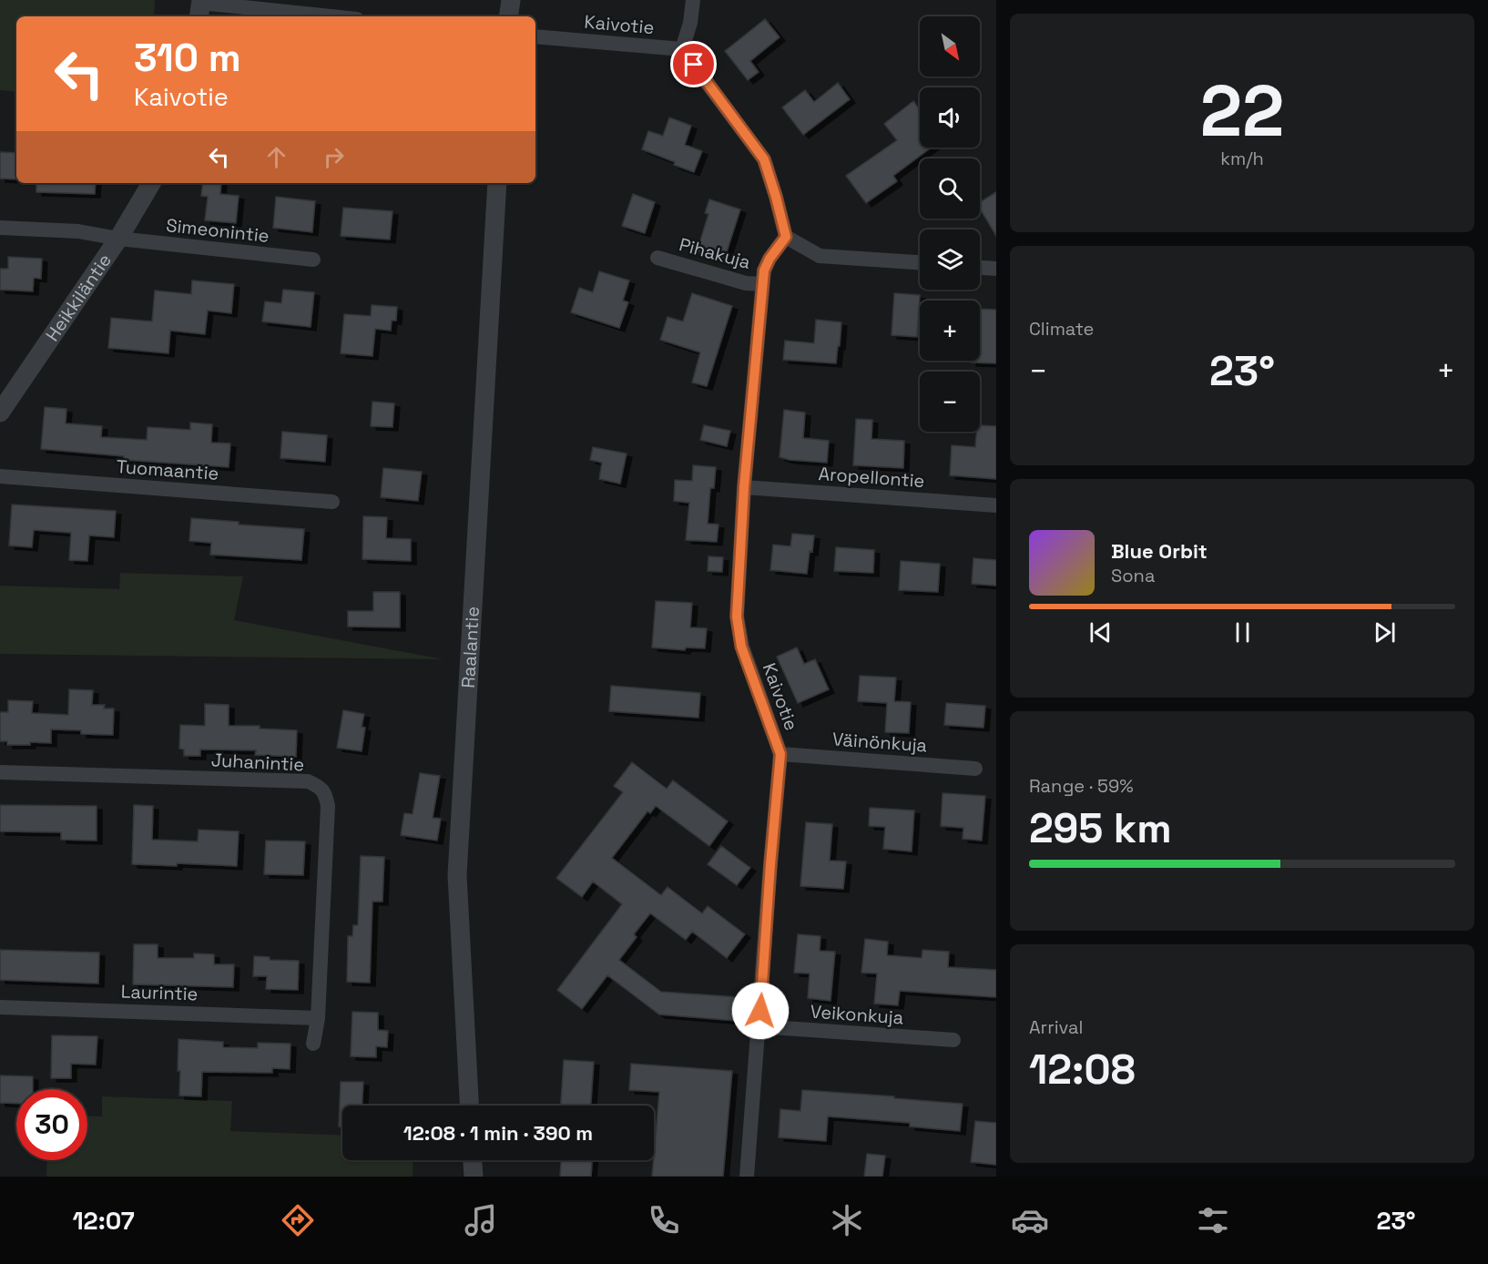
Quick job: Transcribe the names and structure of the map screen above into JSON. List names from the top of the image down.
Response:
{
  "streets": {
    "street": [
      "Kaivotie",
      "Simeonintie",
      "Pihakuja",
      "Heikkiläntie",
      "Tuomaantie",
      "Aropellontie",
      "Raalantie",
      "Väinönkuja",
      "Juhanintie",
      "Laurintie",
      "Veikonkuja"
    ]
  },
  "crossings": [
    ["Kaivotie", "Pihakuja"],
    ["Kaivotie", "Aropellontie"],
    ["Kaivotie", "Väinönkuja"],
    ["Kaivotie", "Veikonkuja"],
    ["Simeonintie", "Heikkiläntie"],
    ["Juhanintie", "Laurintie"]
  ],
  "north": "bottom right",
  "page": {
    "tile": [
      ["22", "km/h"],
      "Climate",
      ["Range · 59%", "295 km"],
      ["Arrival", "12:08"]
    ],
    "map_buttons": ["+", "−"],
    "turn": ["310 m", "Kaivotie"],
    "heat": ["−", "23°", "+"],
    "song": ["Blue Orbit", "Sona"],
    "limit": "30",
    "trip": "12:08 · 1 min · 390 m",
    "tabs": ["12:07", "23°"]
  }
}
